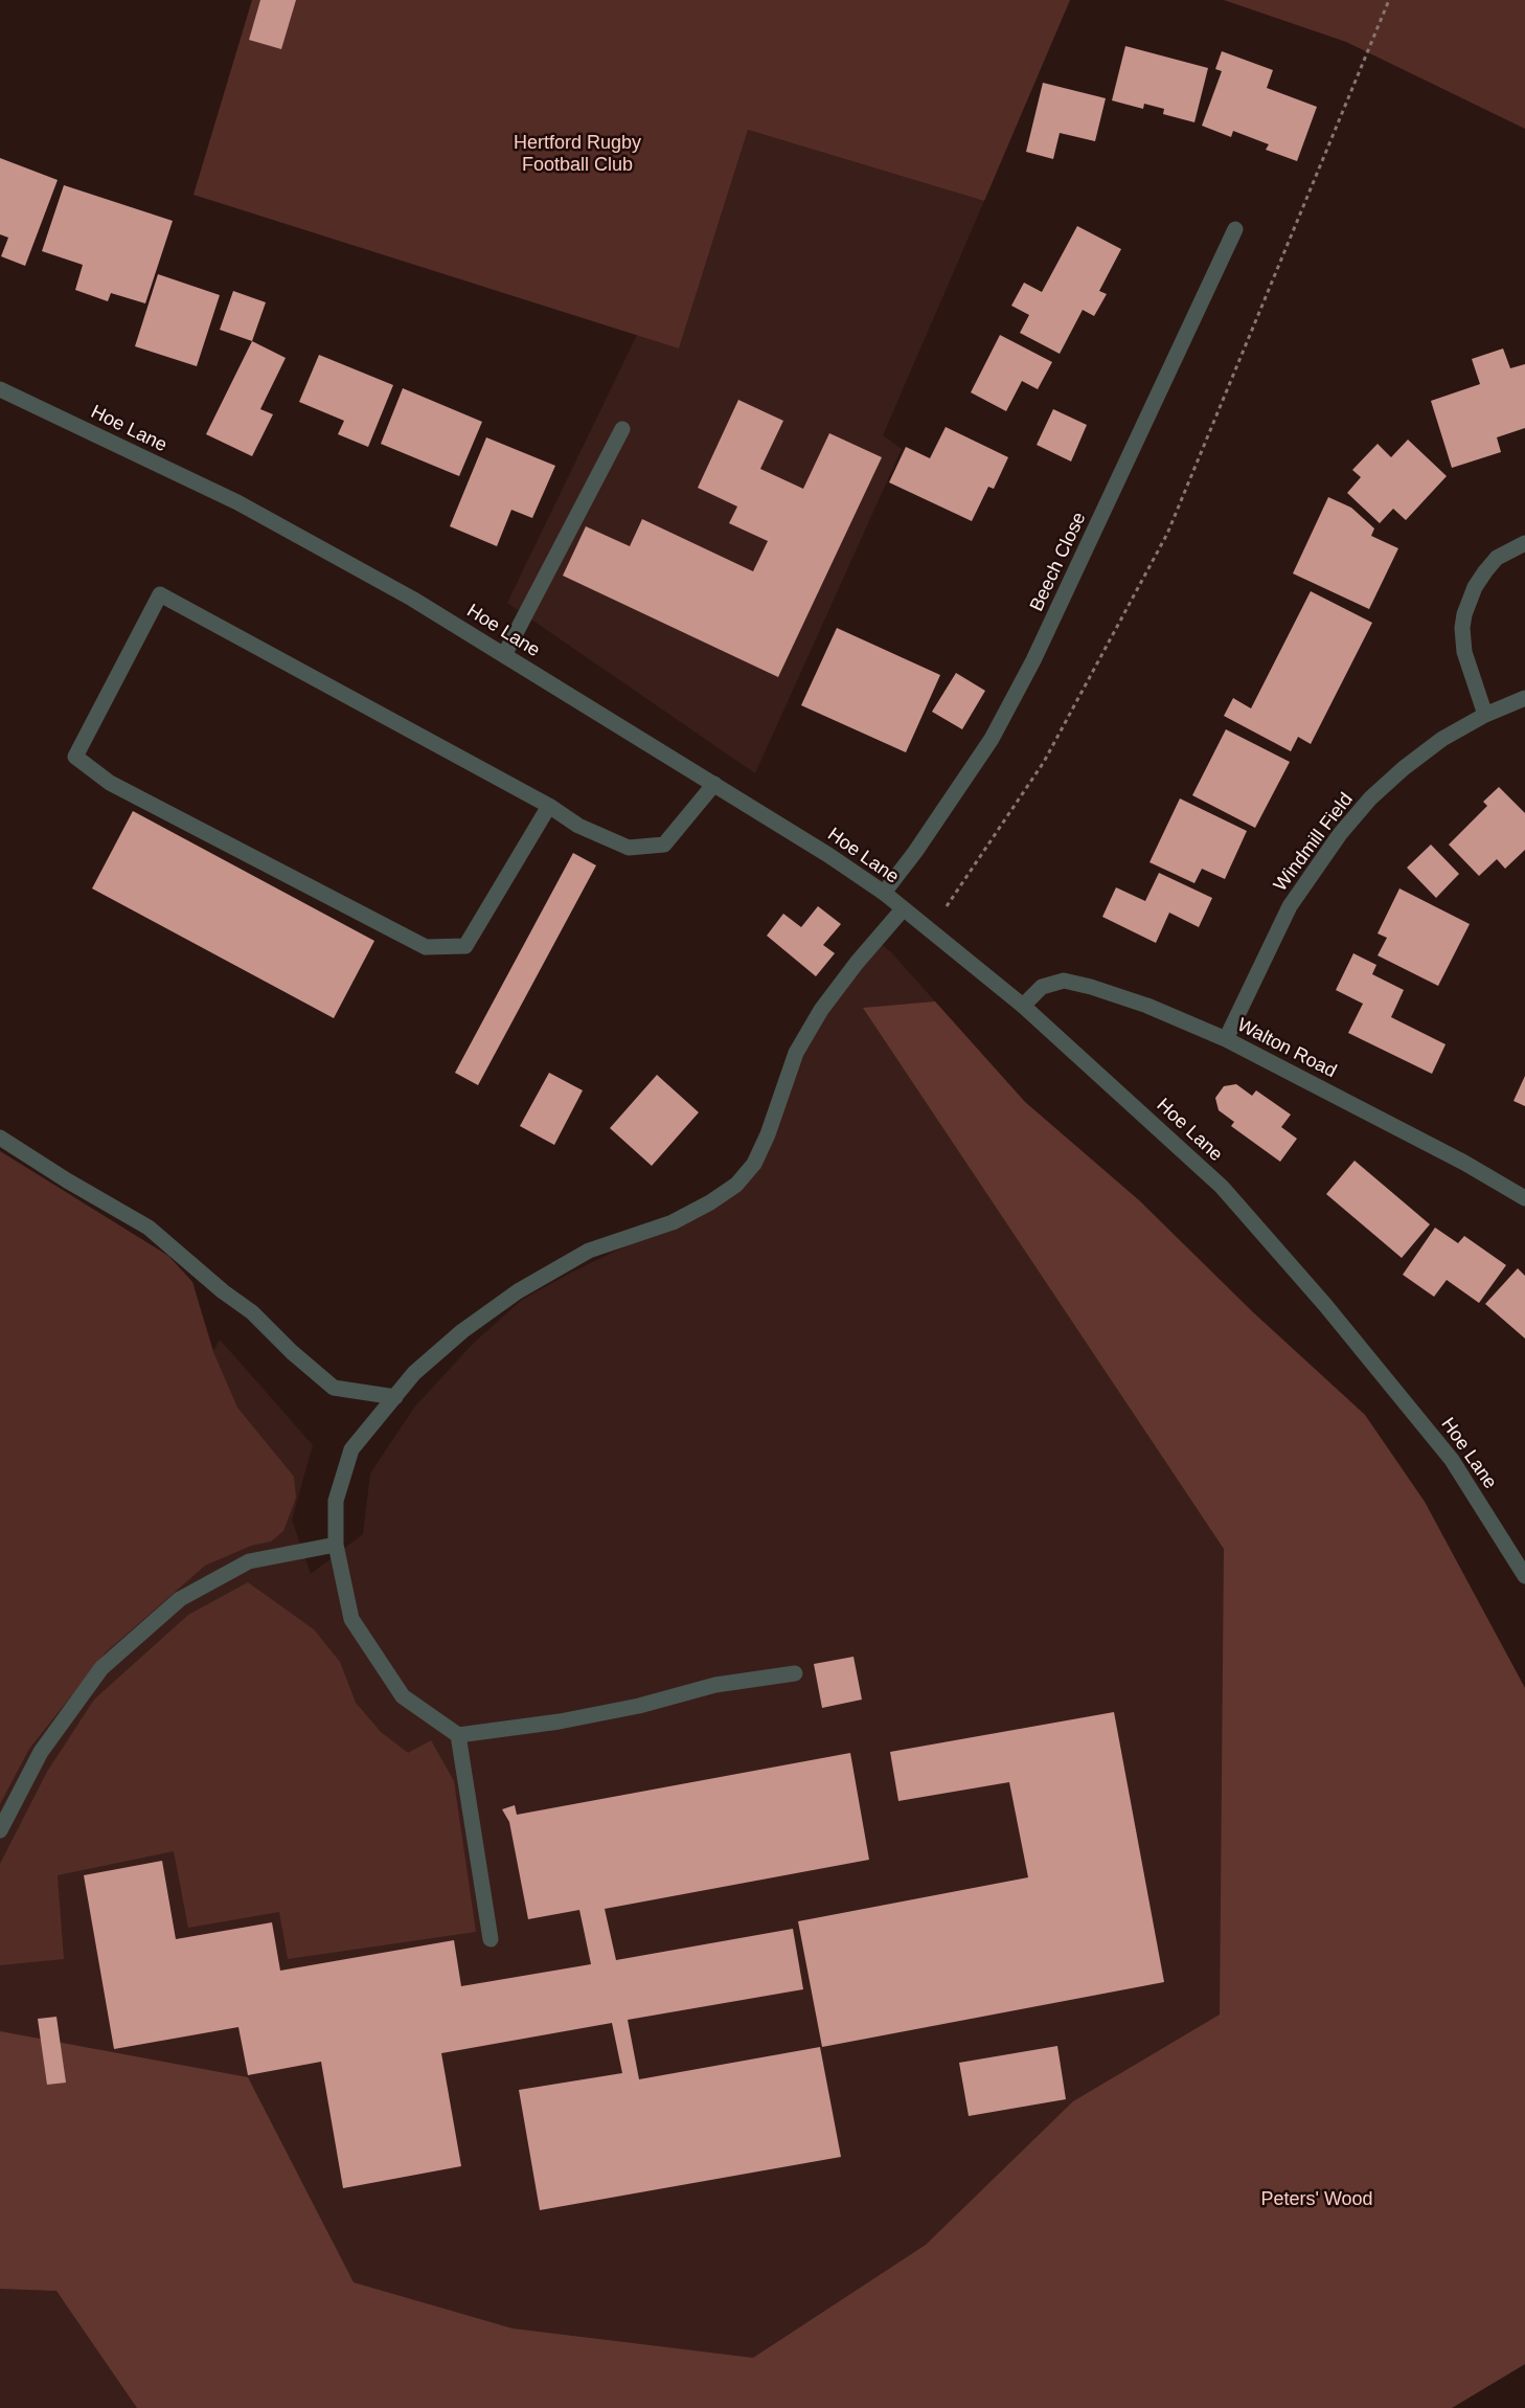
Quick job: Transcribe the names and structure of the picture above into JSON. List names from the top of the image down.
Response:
{
  "streets": {
    "street": [
      "Hoe Lane",
      "Beech Close",
      "Windmill Field",
      "Walton Road"
    ]
  },
  "crossings": [
    ["Hoe Lane", "Beech Close"],
    ["Hoe Lane", "Walton Road"],
    ["Windmill Field", "Walton Road"]
  ],
  "parks": ["Hertford Rugby Football Club", "Peters' Wood"]
}
